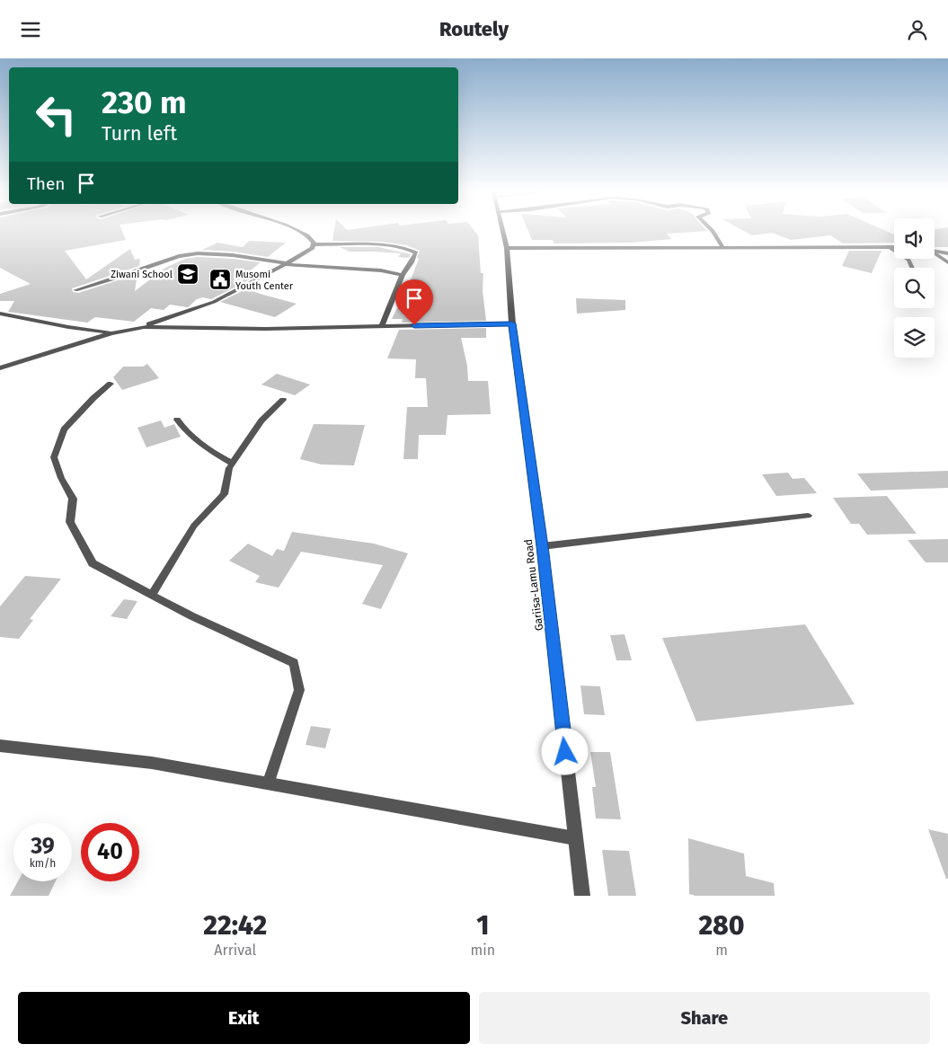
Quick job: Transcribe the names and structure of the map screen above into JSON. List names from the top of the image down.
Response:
{
  "streets": {
    "street": ["Gariisa-Lamu Road"]
  },
  "places": {
    "school or university": ["Ziwani School"],
    "public building": ["Musomi Youth Center"]
  },
  "page": {
    "header": "Routely",
    "turn": ["230 m", "Turn left"],
    "then": "Then",
    "speed": "39 km/h",
    "limit": "40",
    "eta": [
      "22:42",
      "Arrival",
      "1",
      "min",
      "280",
      "m"
    ],
    "buttons": ["Exit", "Share"]
  }
}
